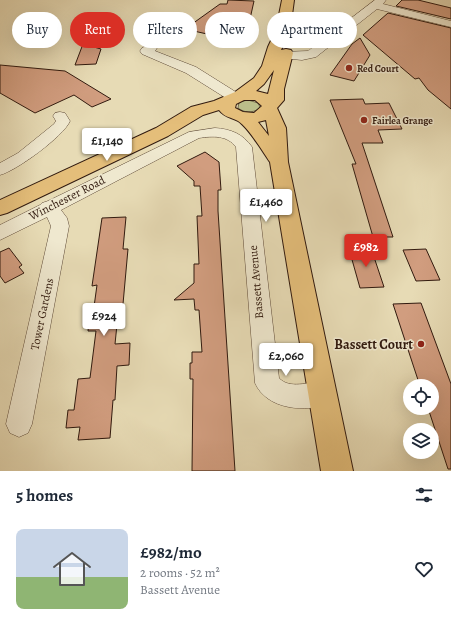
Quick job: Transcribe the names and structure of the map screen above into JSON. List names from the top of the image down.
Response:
{
  "streets": {
    "main road": ["Winchester Road"],
    "street": ["Bassett Avenue", "Tower Gardens"]
  },
  "crossings": [
    ["Winchester Road", "Bassett Avenue"],
    ["Winchester Road", "Tower Gardens"]
  ],
  "places": ["Red Court", "Fairlea Grange", "Bassett Court"],
  "page": {
    "chip": [
      "Buy",
      "Rent",
      "Filters",
      "New",
      "Apartment"
    ],
    "price": [
      "£1,140",
      "£1,460",
      "£982",
      "£924",
      "£2,060"
    ],
    "heading": "5 homes",
    "list": [
      {
        "name": "£982/mo",
        "note": "2 rooms · 52 m² · Bassett Avenue"
      }
    ]
  }
}
